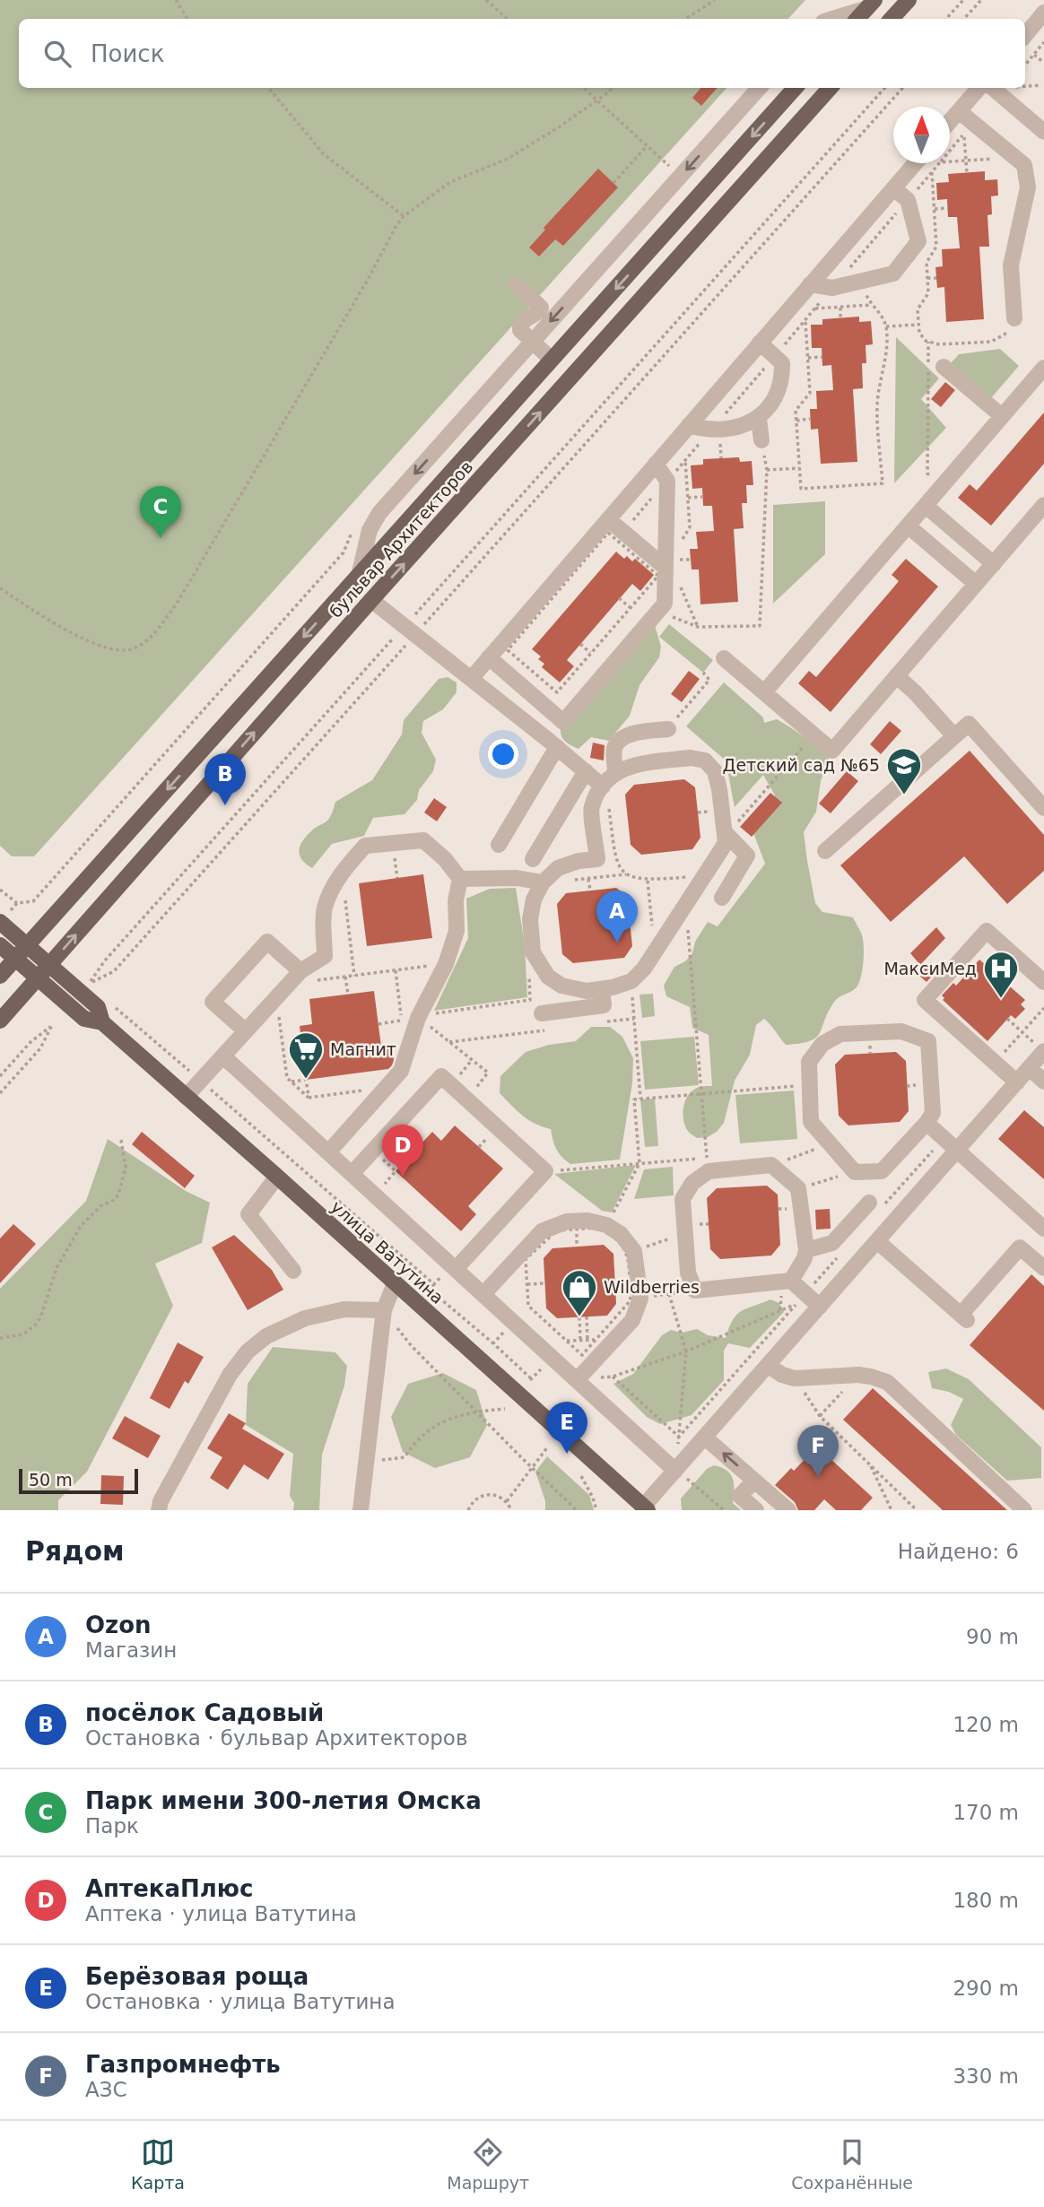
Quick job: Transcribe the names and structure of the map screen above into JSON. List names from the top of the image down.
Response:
{
  "streets": {
    "main road": ["бульвар Архитекторов", "улица Ватутина"]
  },
  "crossings": [
    ["бульвар Архитекторов", "улица Ватутина"]
  ],
  "places": {
    "school or university": ["Детский сад №65"],
    "hospital": ["МаксиМед"],
    "supermarket": ["Магнит"],
    "shop": ["Wildberries"]
  },
  "scale_bar": "50 m",
  "north": "top",
  "page": {
    "search": "Поиск",
    "pins": [
      "C",
      "B",
      "A",
      "D",
      "E",
      "F"
    ],
    "scale": "50 m",
    "heading": ["Рядом", "Найдено: 6"],
    "list": [
      {
        "mark": "A",
        "name": "Ozon",
        "note": "Магазин",
        "value": "90 m"
      },
      {
        "mark": "B",
        "name": "посёлок Садовый",
        "note": "Остановка · бульвар Архитекторов",
        "value": "120 m"
      },
      {
        "mark": "C",
        "name": "Парк имени 300-летия Омска",
        "note": "Парк",
        "value": "170 m"
      },
      {
        "mark": "D",
        "name": "АптекаПлюс",
        "note": "Аптека · улица Ватутина",
        "value": "180 m"
      },
      {
        "mark": "E",
        "name": "Берёзовая роща",
        "note": "Остановка · улица Ватутина",
        "value": "290 m"
      },
      {
        "mark": "F",
        "name": "Газпромнефть",
        "note": "АЗС",
        "value": "330 m"
      }
    ],
    "nav": ["Карта", "Маршрут", "Сохранённые"]
  }
}
